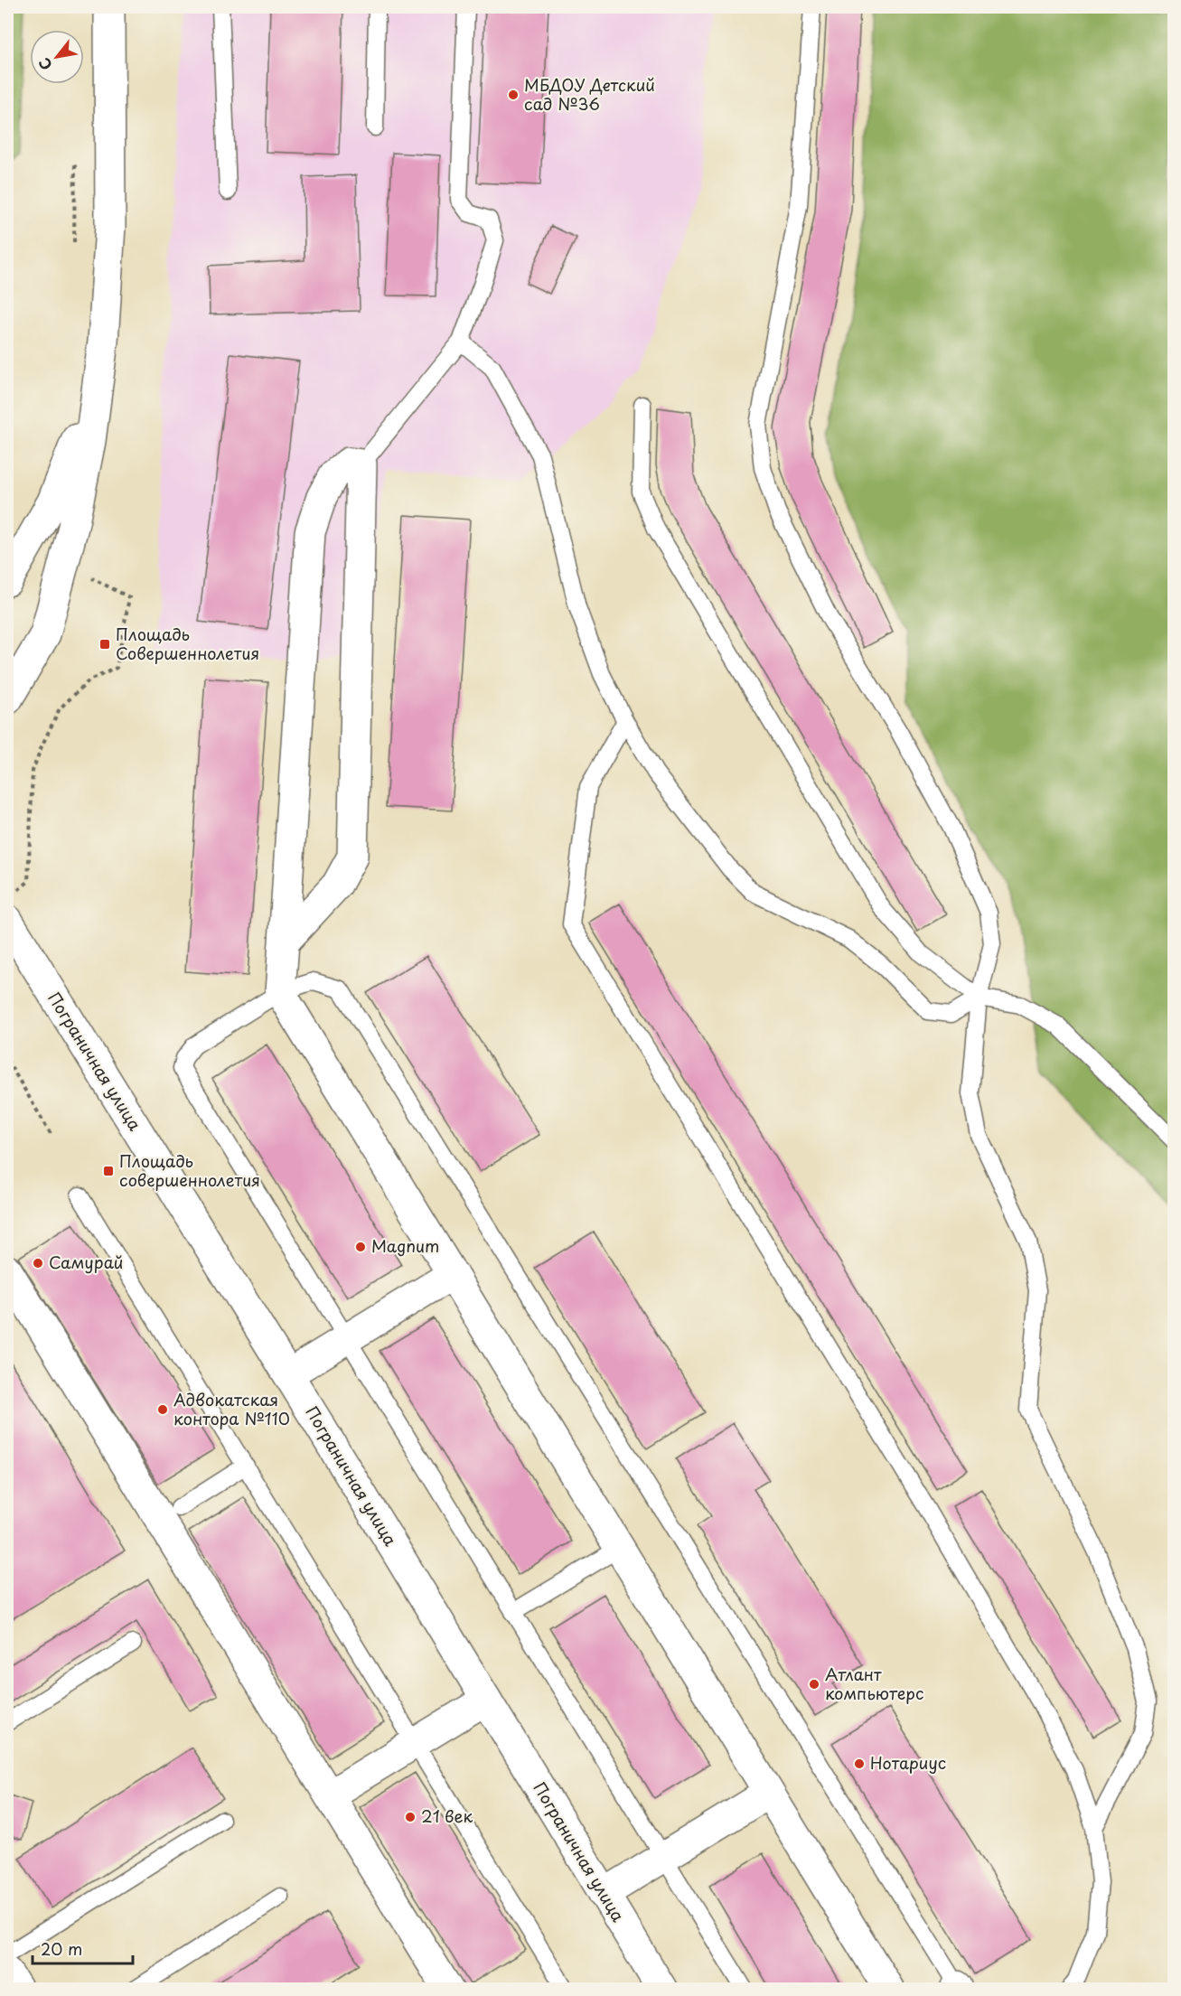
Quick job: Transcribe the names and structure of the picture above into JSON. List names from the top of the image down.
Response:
{
  "streets": {
    "street": ["Пограничная улица"]
  },
  "places": {
    "other": [
      "МБДОУ Детский сад №36",
      "Magnum",
      "Самурай",
      "Адвокатская контора №110",
      "Атлант компьютерс",
      "Нотариус",
      "21 век"
    ],
    "transit": ["Площадь Совершеннолетия", "Площадь совершеннолетия"]
  },
  "scale_bar": "20 m",
  "north": "bottom left"
}
